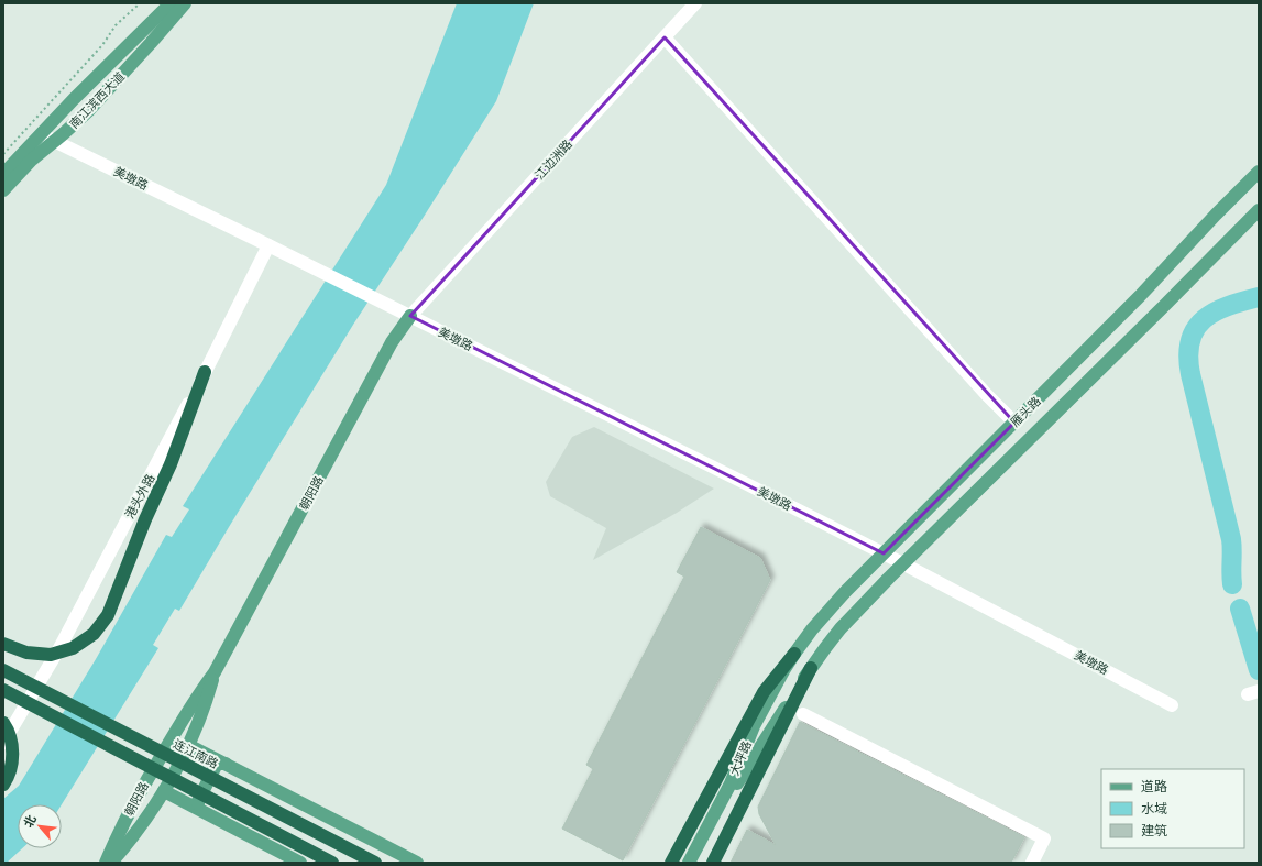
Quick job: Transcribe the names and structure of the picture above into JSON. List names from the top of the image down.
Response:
{
  "streets": {
    "highway": ["连江南路"],
    "main road": [
      "南江滨西大道",
      "雁头路",
      "朝阳路",
      "大坪路"
    ],
    "street": ["江边洲路", "美墩路", "港头外路"]
  },
  "crossings": [
    ["南江滨西大道", "美墩路"],
    ["江边洲路", "美墩路"],
    ["江边洲路", "朝阳路"],
    ["美墩路", "雁头路"],
    ["美墩路", "朝阳路"],
    ["美墩路", "港头外路"],
    ["雁头路", "大坪路"]
  ],
  "legend": ["道路", "水域", "建筑"],
  "north": "top left"
}
